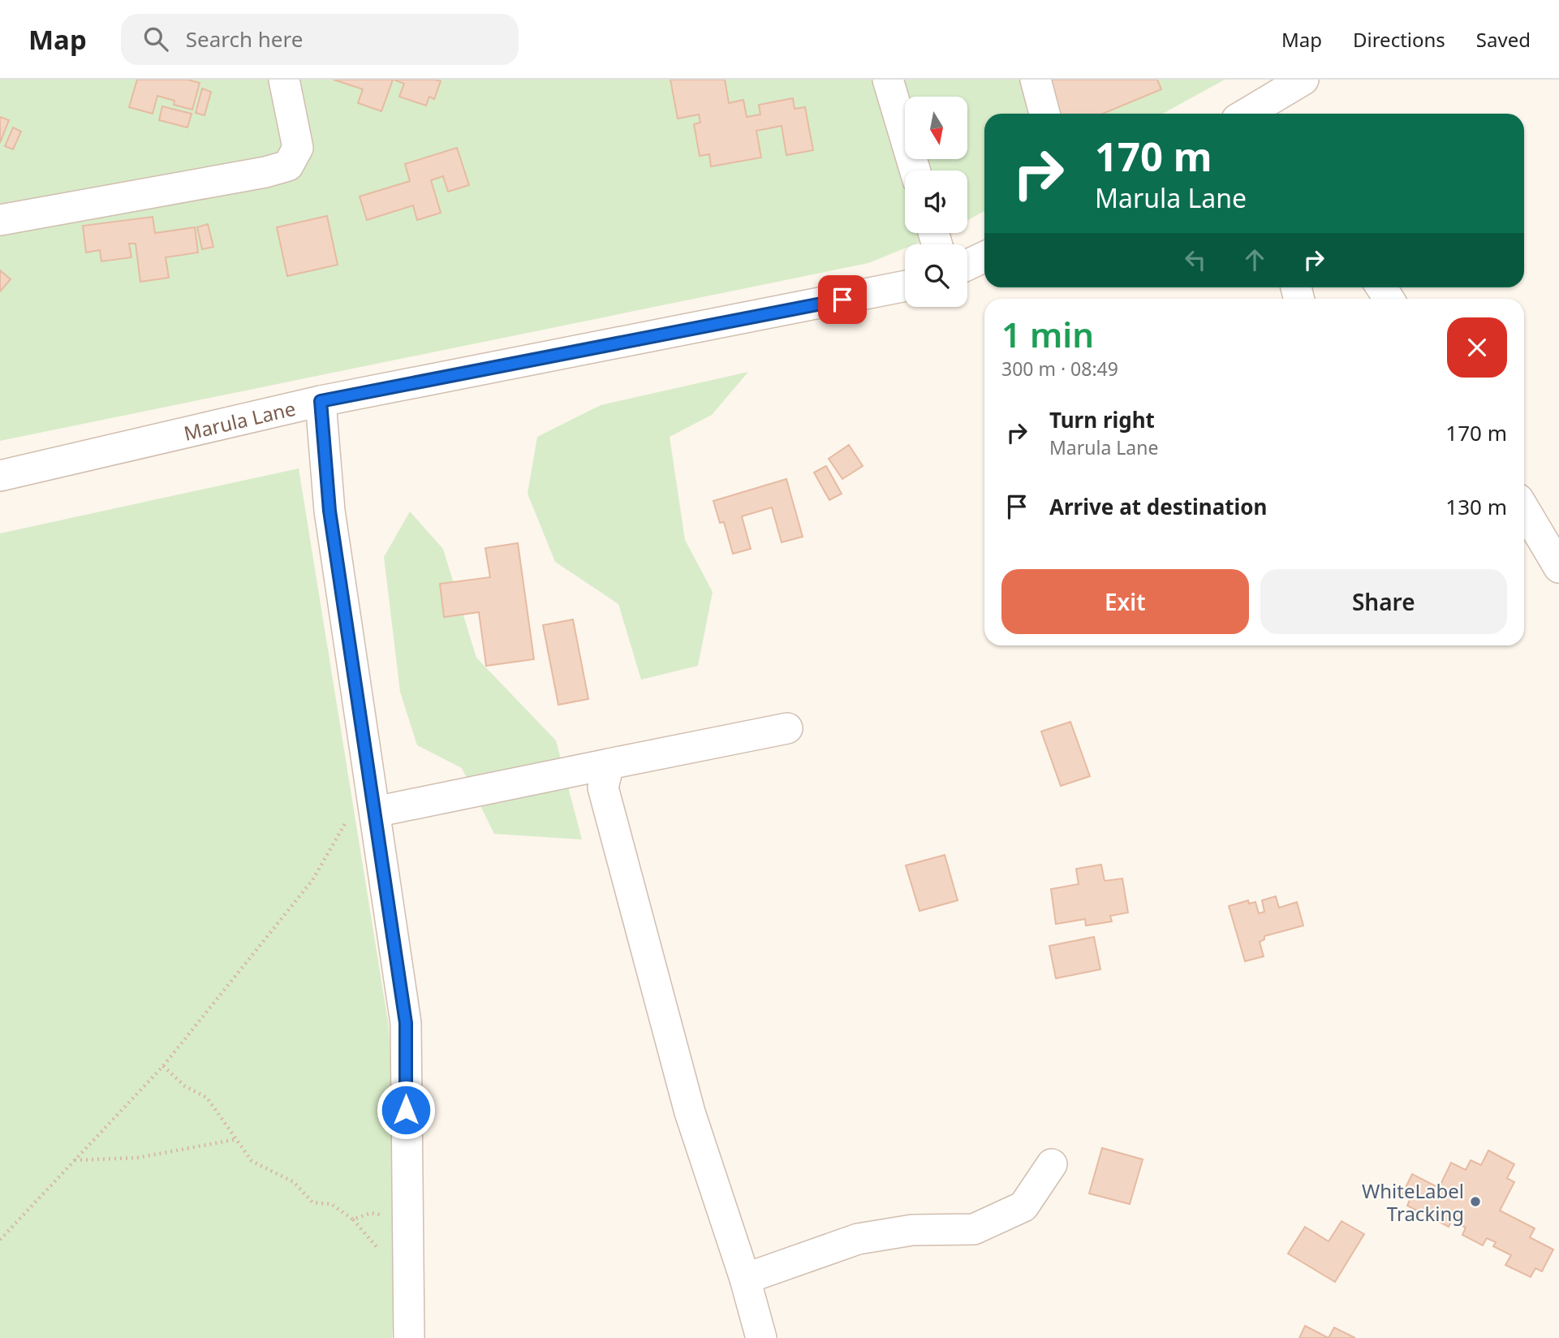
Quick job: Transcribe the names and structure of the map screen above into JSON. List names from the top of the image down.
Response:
{
  "streets": {
    "street": ["Marula Lane"]
  },
  "places": ["WhiteLabel Tracking"],
  "north": "bottom",
  "page": {
    "header": "Map",
    "search": "Search here",
    "nav": ["Map", "Directions", "Saved"],
    "turn": ["170 m", "Marula Lane"],
    "heading": ["1 min", "300 m · 08:49"],
    "list": [
      {
        "name": "Turn right",
        "note": "Marula Lane",
        "value": "170 m"
      },
      {
        "name": "Arrive at destination",
        "value": "130 m"
      }
    ],
    "buttons": ["Exit", "Share"]
  }
}
